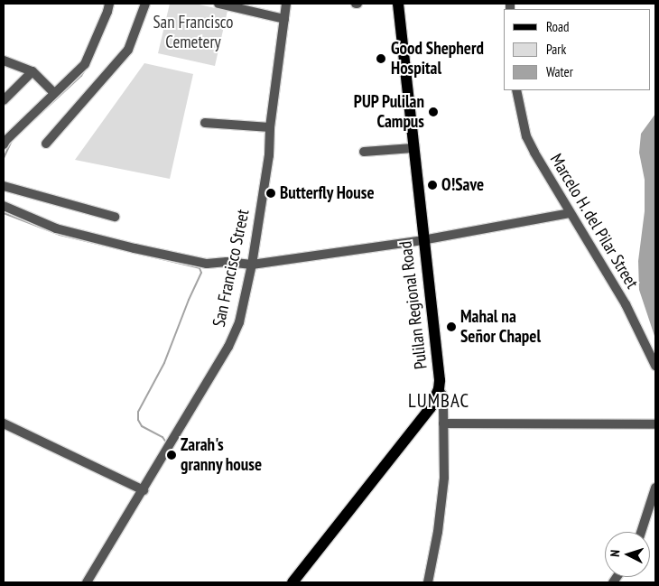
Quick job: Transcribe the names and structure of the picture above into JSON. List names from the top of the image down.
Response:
{
  "streets": {
    "main road": ["Pulilan Regional Road"],
    "street": ["Marcelo H. del Pilar Street", "San Francisco Street"]
  },
  "districts": ["LUMBAC"],
  "parks": ["San Francisco Cemetery"],
  "places": [
    "Good Shepherd Hospital",
    "PUP Pulilan Campus",
    "O!Save",
    "Butterfly House",
    "Mahal na Señor Chapel",
    "Zarah's granny house"
  ],
  "legend": ["Road", "Park", "Water"],
  "north": "left"
}
